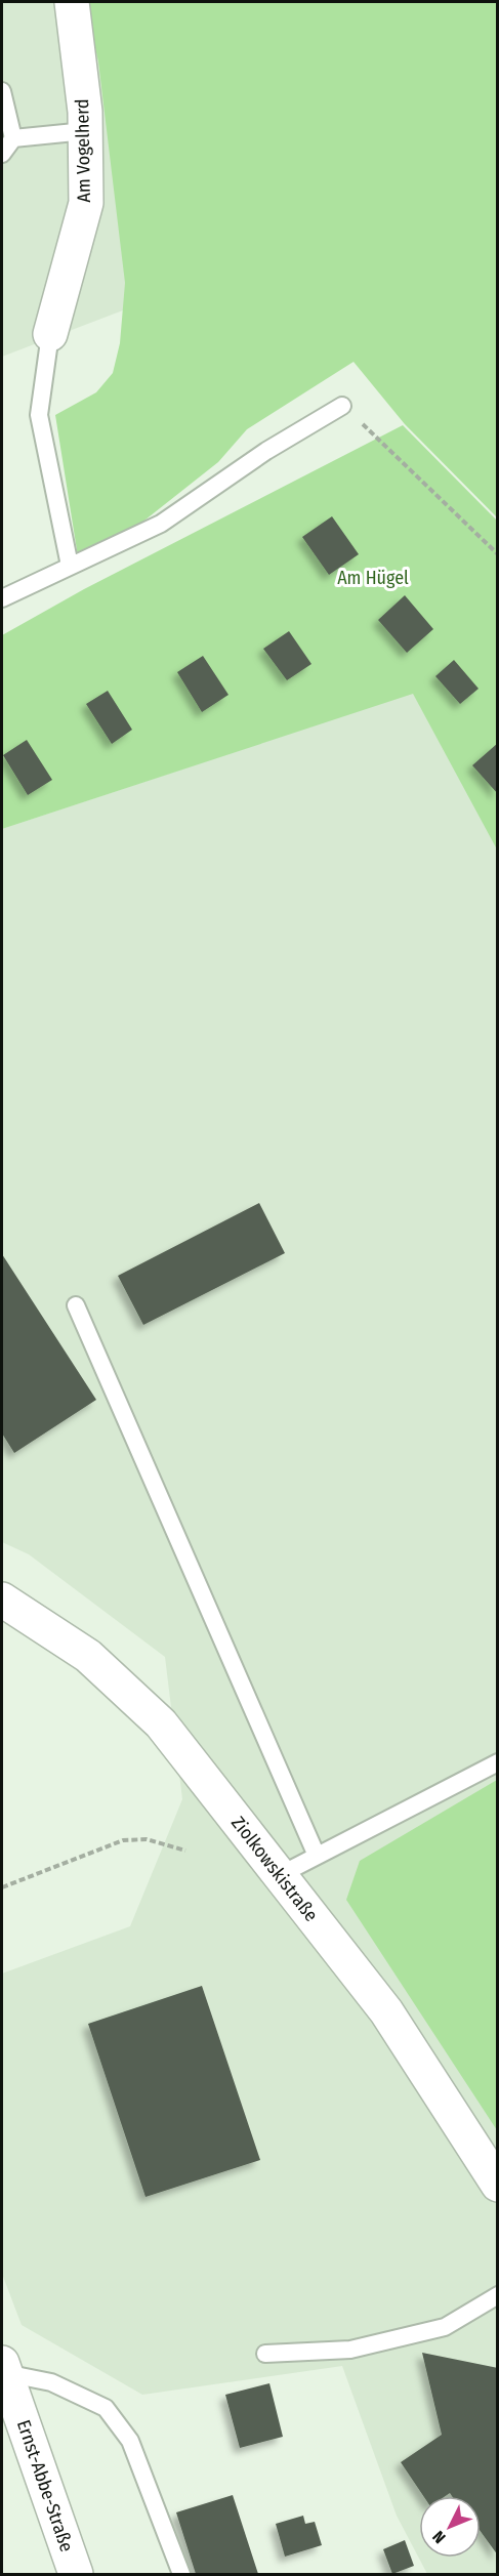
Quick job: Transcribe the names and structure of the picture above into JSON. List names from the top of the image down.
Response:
{
  "streets": {
    "street": ["Am Vogelherd", "Ziolkowskistraße", "Ernst-Abbe-Straße"]
  },
  "parks": ["Am Hügel"],
  "north": "bottom left"
}
